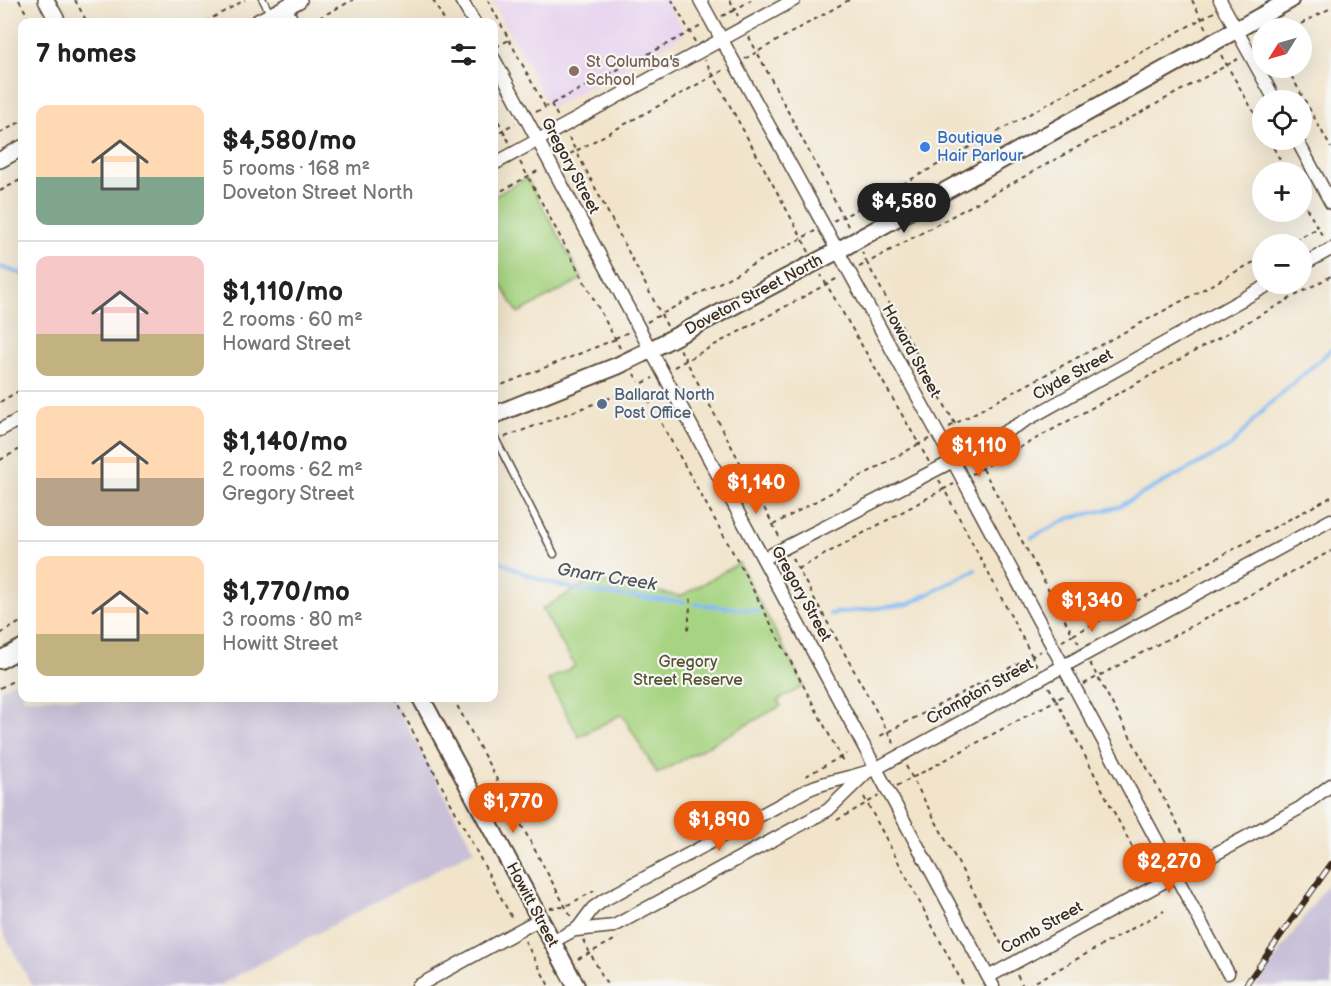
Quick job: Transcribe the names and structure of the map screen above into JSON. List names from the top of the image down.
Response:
{
  "streets": {
    "main road": ["Doveton Street North", "Howitt Street"],
    "street": [
      "Gregory Street",
      "Howard Street",
      "Clyde Street",
      "Crompton Street",
      "Comb Street"
    ]
  },
  "crossings": [
    ["Gregory Street", "Doveton Street North"],
    ["Gregory Street", "Clyde Street"],
    ["Gregory Street", "Crompton Street"],
    ["Gregory Street", "Comb Street"],
    ["Doveton Street North", "Howard Street"],
    ["Howard Street", "Clyde Street"],
    ["Howard Street", "Crompton Street"],
    ["Howard Street", "Comb Street"],
    ["Crompton Street", "Howitt Street"]
  ],
  "water": ["Gnarr Creek"],
  "parks": ["Gregory Street Reserve"],
  "places": ["St Columba's School", "Boutique Hair Parlour", "Ballarat North Post Office"],
  "north": "bottom left",
  "page": {
    "map_buttons": ["+", "−"],
    "heading": "7 homes",
    "list": [
      {
        "name": "$4,580/mo",
        "note": "5 rooms · 168 m² · Doveton Street North"
      },
      {
        "name": "$1,110/mo",
        "note": "2 rooms · 60 m² · Howard Street"
      },
      {
        "name": "$1,140/mo",
        "note": "2 rooms · 62 m² · Gregory Street"
      },
      {
        "name": "$1,770/mo",
        "note": "3 rooms · 80 m² · Howitt Street"
      }
    ],
    "price": [
      "$4,580",
      "$1,110",
      "$1,140",
      "$1,340",
      "$1,770",
      "$1,890",
      "$2,270"
    ]
  }
}
